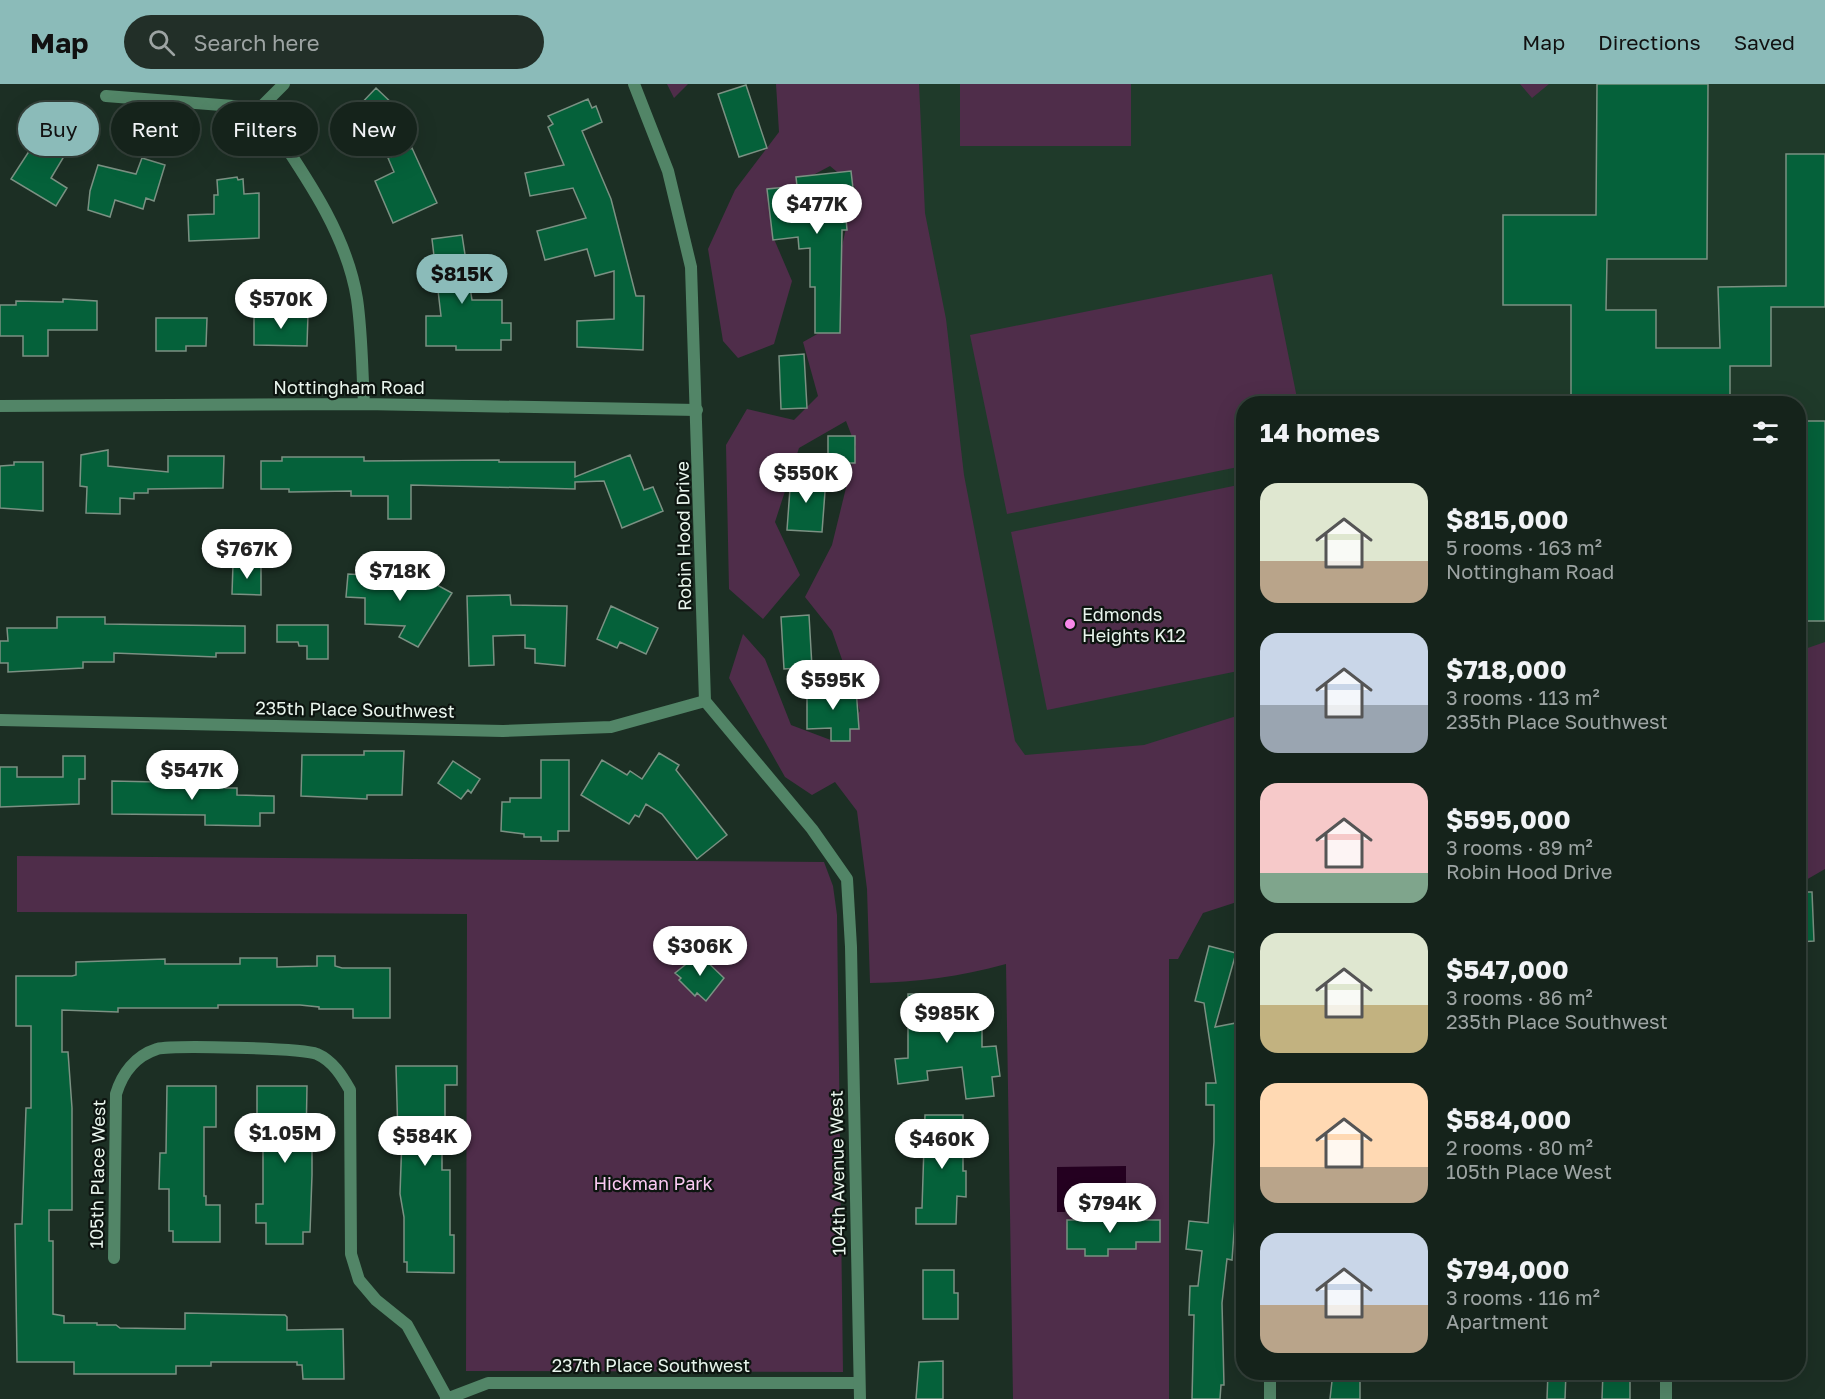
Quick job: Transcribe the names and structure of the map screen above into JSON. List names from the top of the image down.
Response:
{
  "streets": {
    "street": [
      "Nottingham Road",
      "Robin Hood Drive",
      "235th Place Southwest",
      "104th Avenue West",
      "105th Place West",
      "237th Place Southwest"
    ]
  },
  "crossings": [
    ["Nottingham Road", "Robin Hood Drive"],
    ["Robin Hood Drive", "235th Place Southwest"],
    ["Robin Hood Drive", "104th Avenue West"],
    ["235th Place Southwest", "104th Avenue West"],
    ["104th Avenue West", "237th Place Southwest"],
    ["105th Place West", "237th Place Southwest"]
  ],
  "parks": ["Hickman Park"],
  "places": ["Edmonds Heights K12"],
  "page": {
    "header": "Map",
    "search": "Search here",
    "nav": ["Map", "Directions", "Saved"],
    "chip": [
      "Buy",
      "Rent",
      "Filters",
      "New"
    ],
    "price": [
      "$477K",
      "$815K",
      "$570K",
      "$550K",
      "$767K",
      "$718K",
      "$595K",
      "$547K",
      "$306K",
      "$985K",
      "$1.05M",
      "$584K",
      "$460K",
      "$794K"
    ],
    "heading": "14 homes",
    "list": [
      {
        "name": "$815,000",
        "note": "5 rooms · 163 m² · Nottingham Road"
      },
      {
        "name": "$718,000",
        "note": "3 rooms · 113 m² · 235th Place Southwest"
      },
      {
        "name": "$595,000",
        "note": "3 rooms · 89 m² · Robin Hood Drive"
      },
      {
        "name": "$547,000",
        "note": "3 rooms · 86 m² · 235th Place Southwest"
      },
      {
        "name": "$584,000",
        "note": "2 rooms · 80 m² · 105th Place West"
      },
      {
        "name": "$794,000",
        "note": "3 rooms · 116 m² · Apartment"
      }
    ]
  }
}
